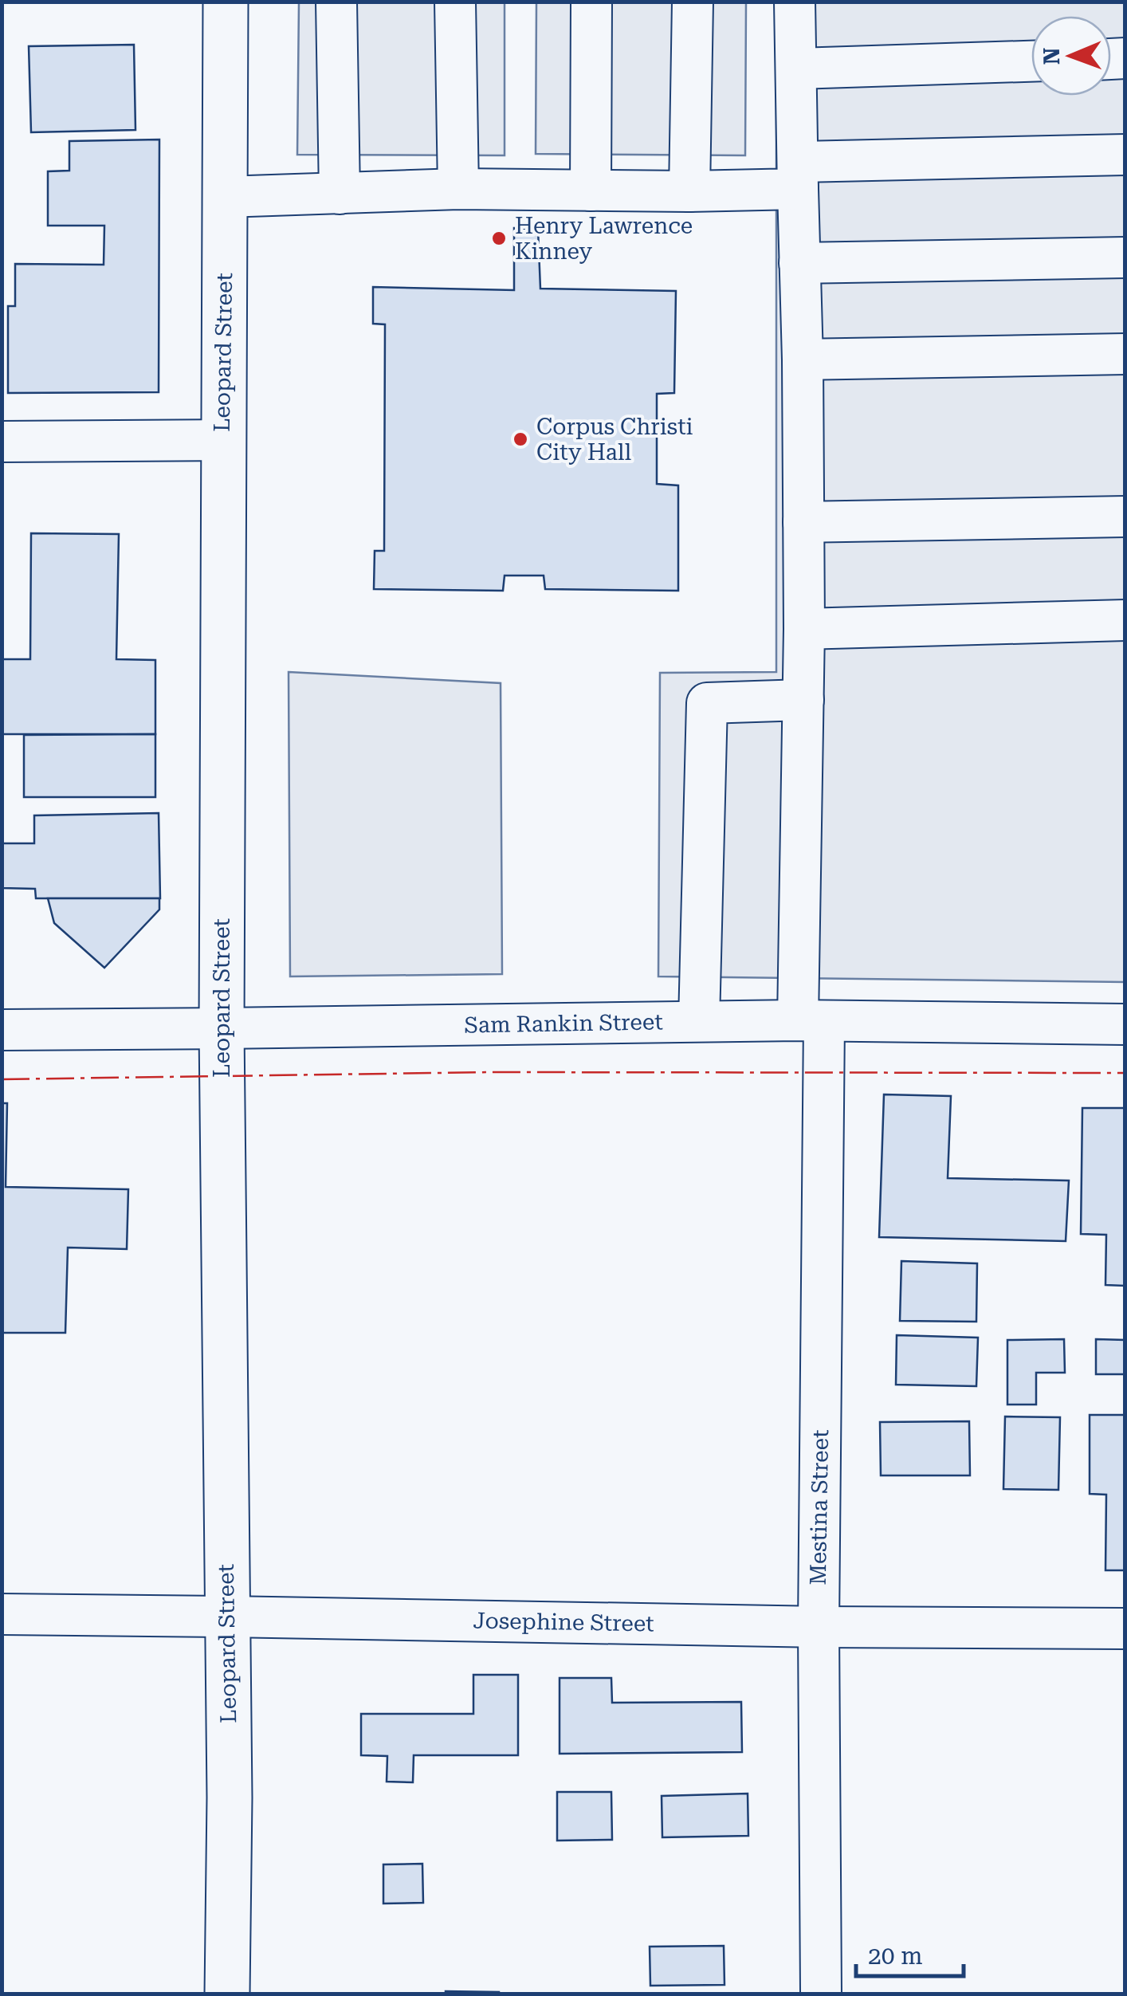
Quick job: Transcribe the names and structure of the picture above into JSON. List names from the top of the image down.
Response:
{
  "streets": {
    "main road": ["Leopard Street"],
    "street": ["Sam Rankin Street", "Mestina Street", "Josephine Street"]
  },
  "crossings": [
    ["Leopard Street", "Sam Rankin Street"],
    ["Leopard Street", "Josephine Street"],
    ["Sam Rankin Street", "Mestina Street"],
    ["Mestina Street", "Josephine Street"]
  ],
  "places": ["Henry Lawrence Kinney", "Corpus Christi City Hall"],
  "scale_bar": "20 m",
  "north": "left"
}
